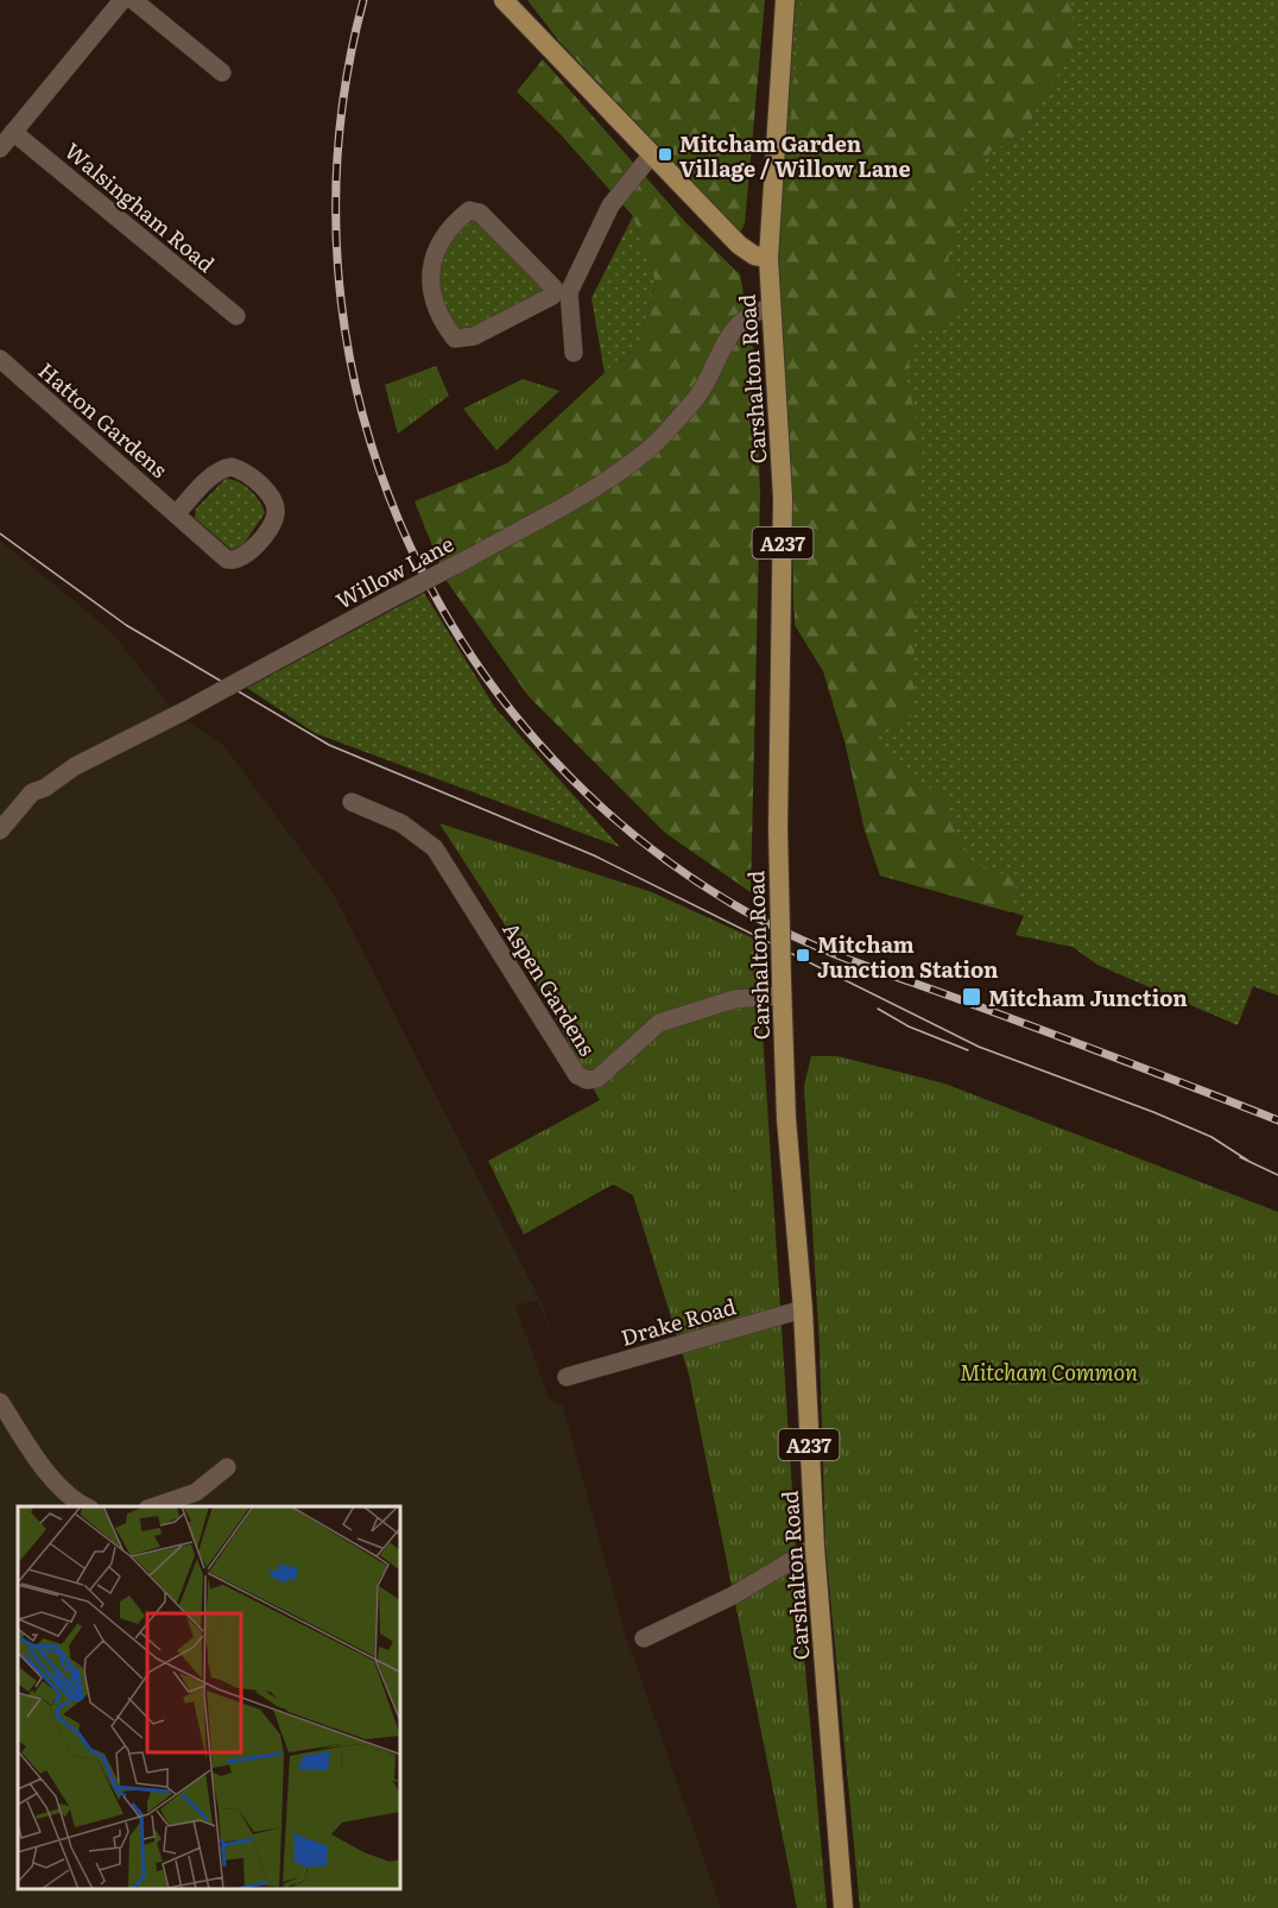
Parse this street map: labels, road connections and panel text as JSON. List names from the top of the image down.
{
  "streets": {
    "main road": ["Carshalton Road", "A237"],
    "street": [
      "Walsingham Road",
      "Hatton Gardens",
      "Willow Lane",
      "Aspen Gardens",
      "Drake Road"
    ]
  },
  "crossings": [
    ["Carshalton Road", "Willow Lane"],
    ["Carshalton Road", "Aspen Gardens"],
    ["Carshalton Road", "Drake Road"]
  ],
  "parks": ["Mitcham Common"],
  "places": {
    "transit": ["Mitcham Garden Village / Willow Lane", "Mitcham Junction Station", "Mitcham Junction"]
  }
}
